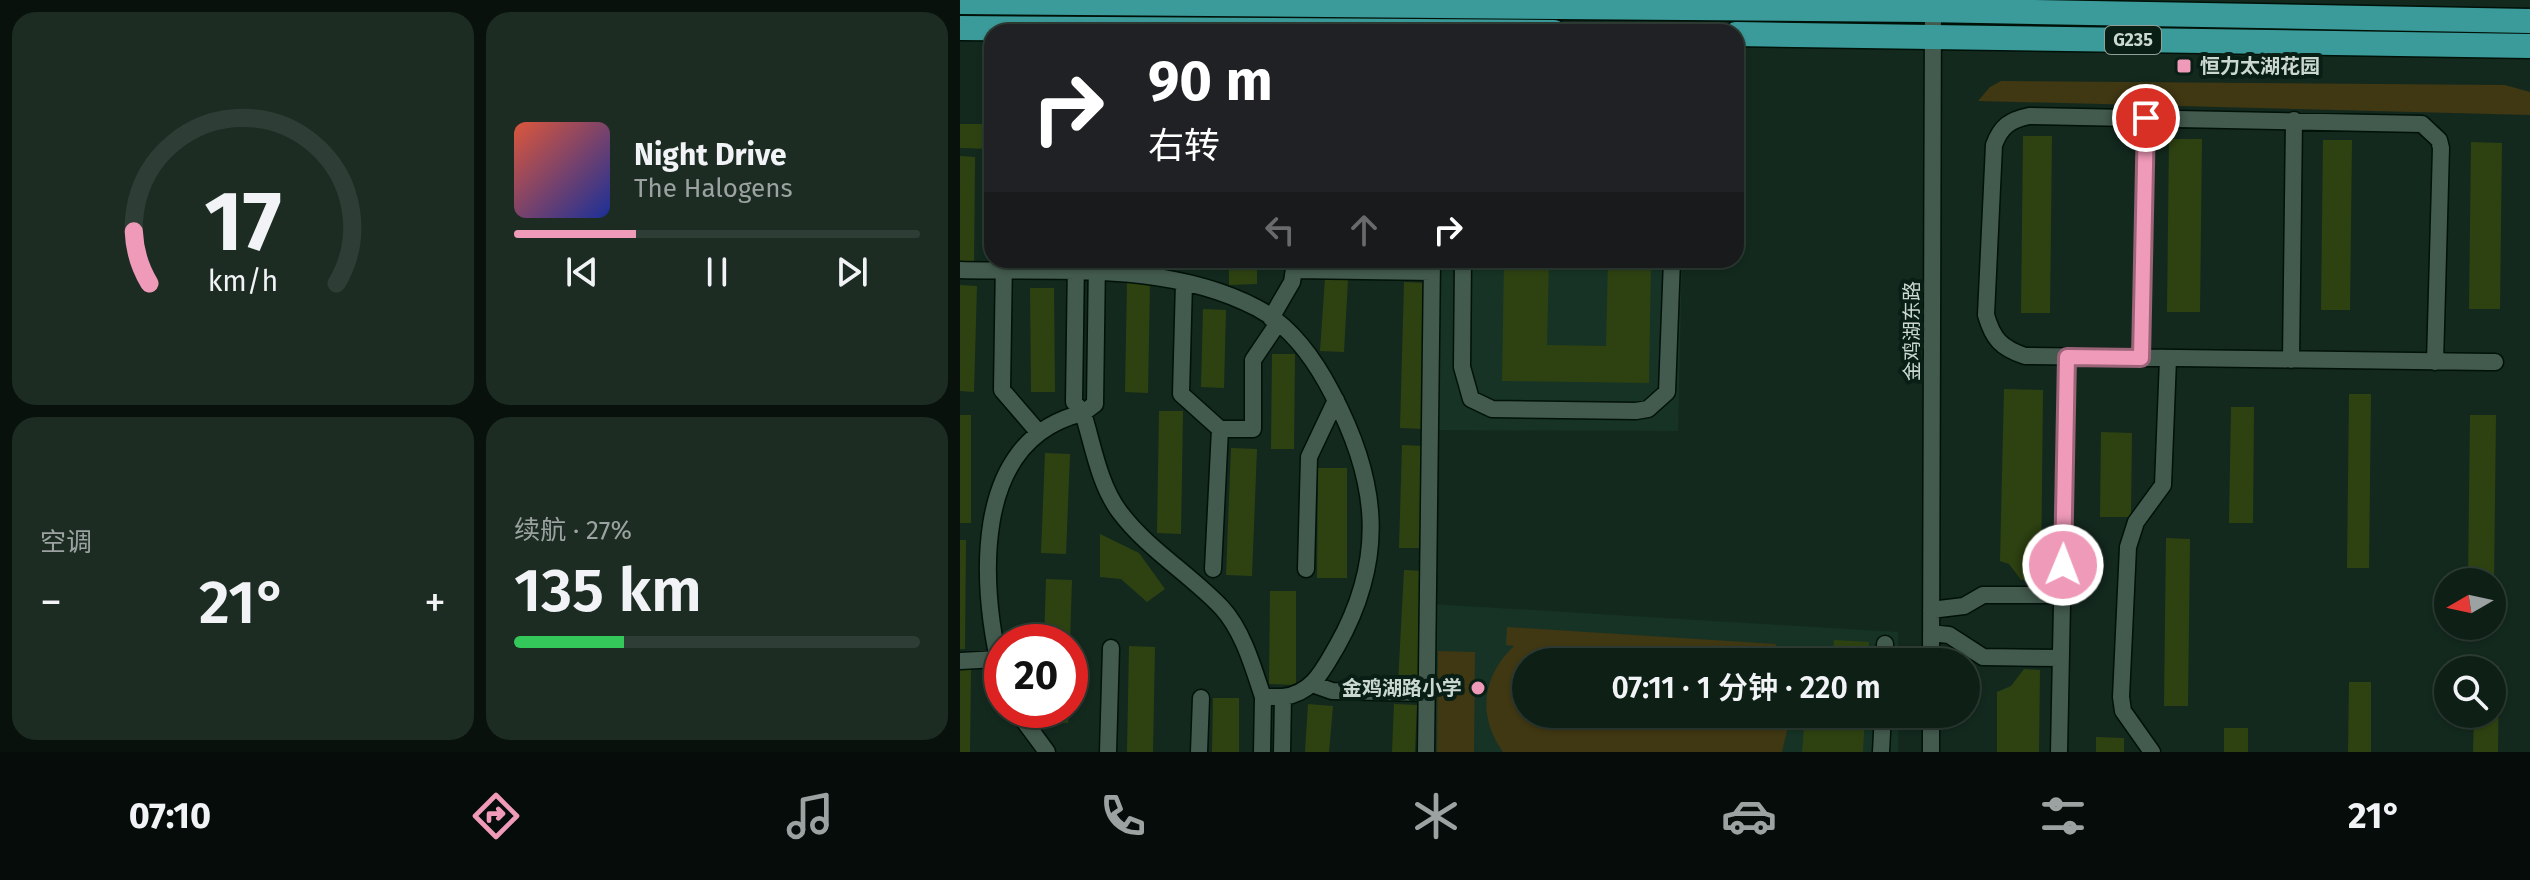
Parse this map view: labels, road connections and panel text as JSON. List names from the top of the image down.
{
  "streets": {
    "highway": ["G235"],
    "street": ["金鸡湖东路"]
  },
  "crossings": [
    ["G235", "金鸡湖东路"]
  ],
  "places": {
    "transit": ["恒力太湖花园"],
    "other": ["金鸡湖路小学"]
  },
  "north": "left",
  "page": {
    "turn": ["90 m", "右转"],
    "song": ["Night Drive", "The Halogens"],
    "tile": [
      "空调",
      ["续航 · 27%", "135 km"]
    ],
    "heat": ["−", "21°", "+"],
    "limit": "20",
    "trip": "07:11 · 1 分钟 · 220 m",
    "tabs": ["07:10", "21°"],
    "gauge": ["17", "km/h"]
  }
}
